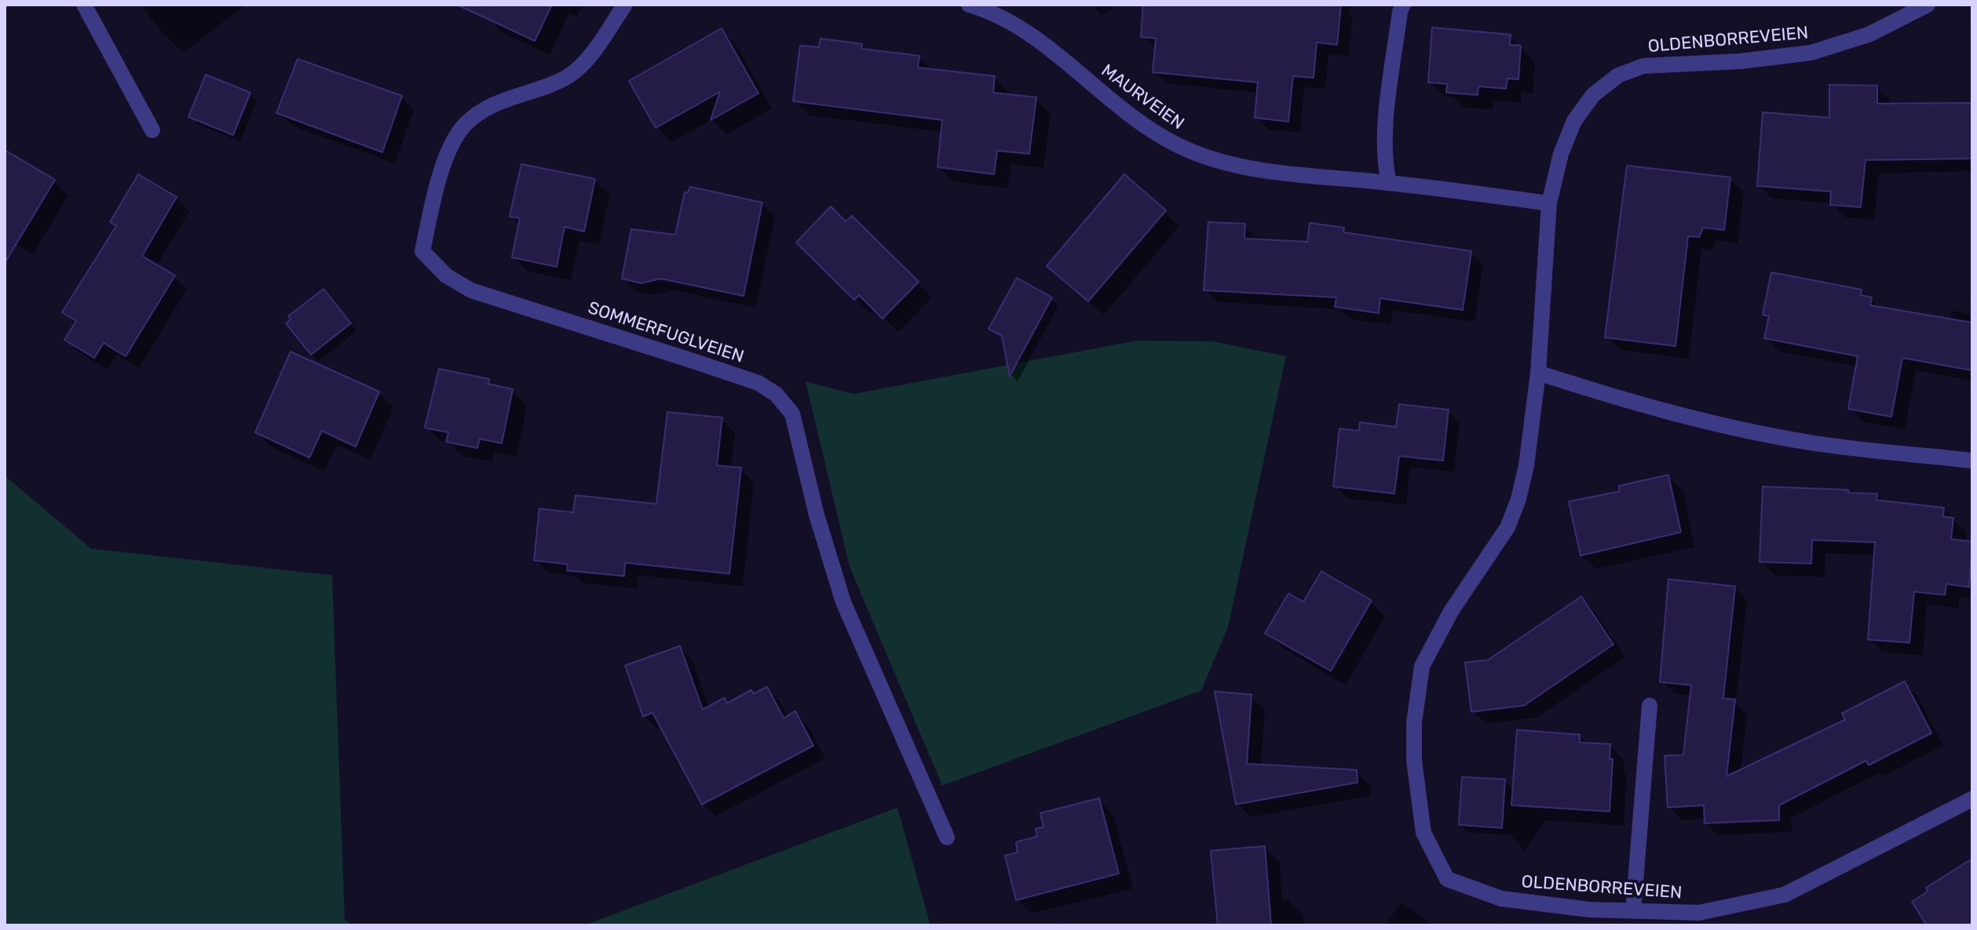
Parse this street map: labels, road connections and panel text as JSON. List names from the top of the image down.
{
  "streets": {
    "street": ["OLDENBORREVEIEN", "MAURVEIEN", "SOMMERFUGLVEIEN"]
  },
  "crossings": [
    ["OLDENBORREVEIEN", "MAURVEIEN"]
  ]
}
